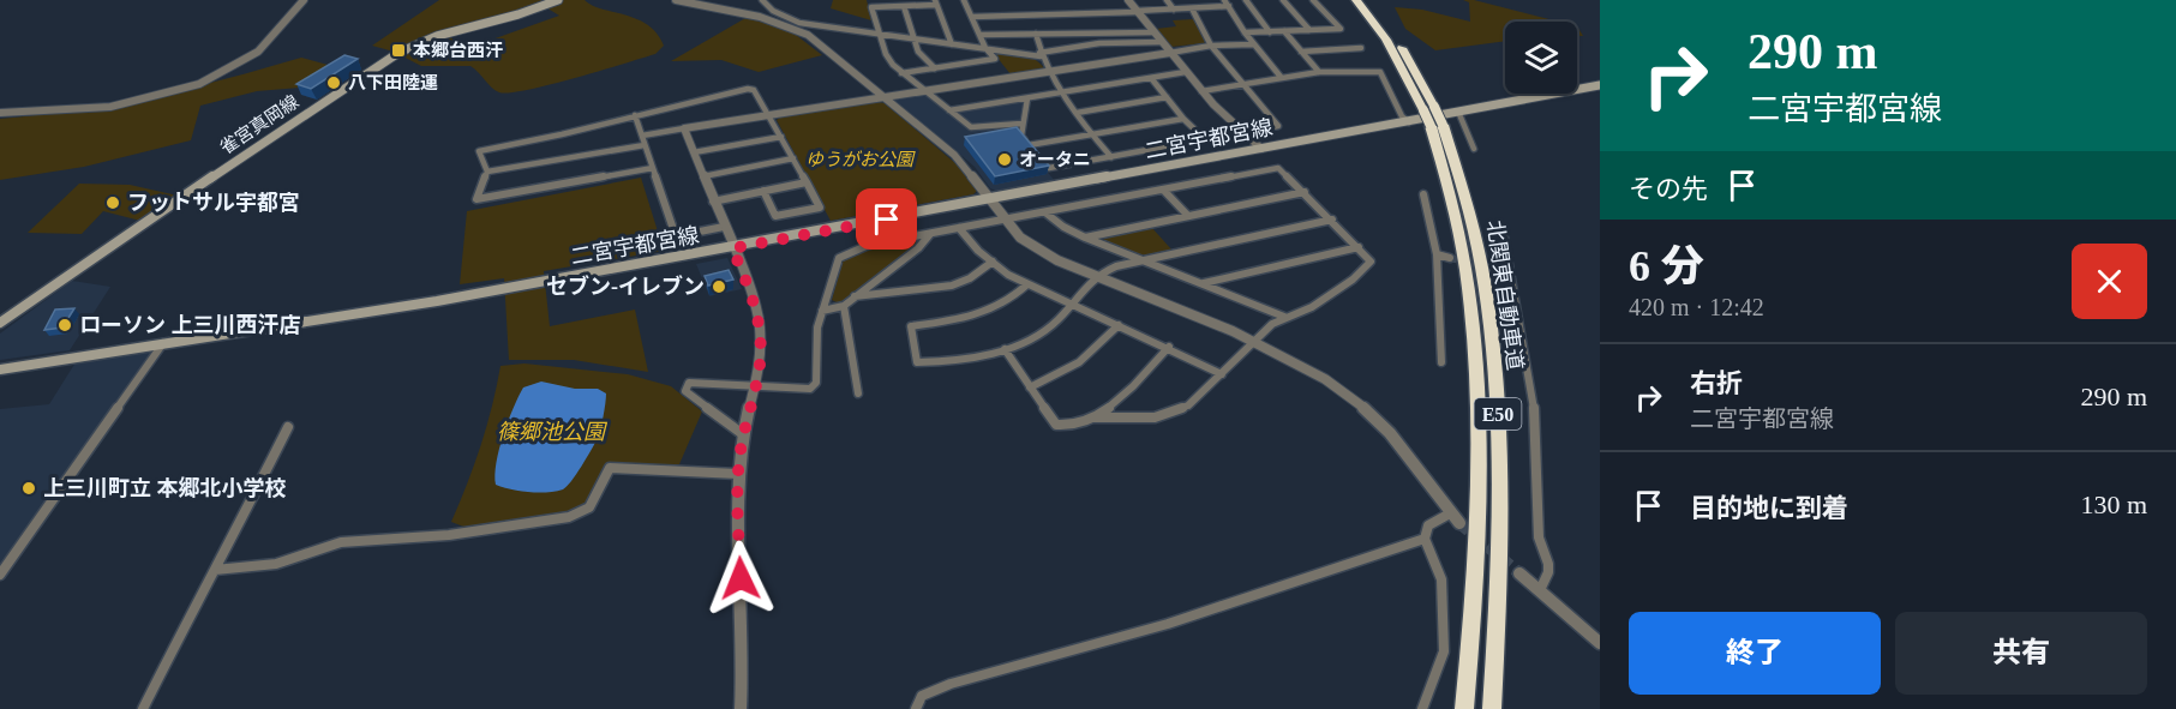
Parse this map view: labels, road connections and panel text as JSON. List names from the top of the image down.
{
  "streets": {
    "highway": ["北関東自動車道", "E50"],
    "main road": ["雀宮真岡線", "二宮宇都宮線"]
  },
  "parks": ["ゆうがお公園", "篠郷池公園"],
  "places": {
    "transit": ["本郷台西汗"],
    "other": [
      "八下田陸運",
      "オータニ",
      "フットサル宇都宮",
      "セブン-イレブン",
      "ローソン 上三川西汗店",
      "上三川町立 本郷北小学校"
    ]
  },
  "page": {
    "turn": ["290 m", "二宮宇都宮線"],
    "then": "その先",
    "heading": ["6 分", "420 m · 12:42"],
    "list": [
      {
        "name": "右折",
        "note": "二宮宇都宮線",
        "value": "290 m"
      },
      {
        "name": "目的地に到着",
        "value": "130 m"
      }
    ],
    "buttons": ["終了", "共有"]
  }
}
